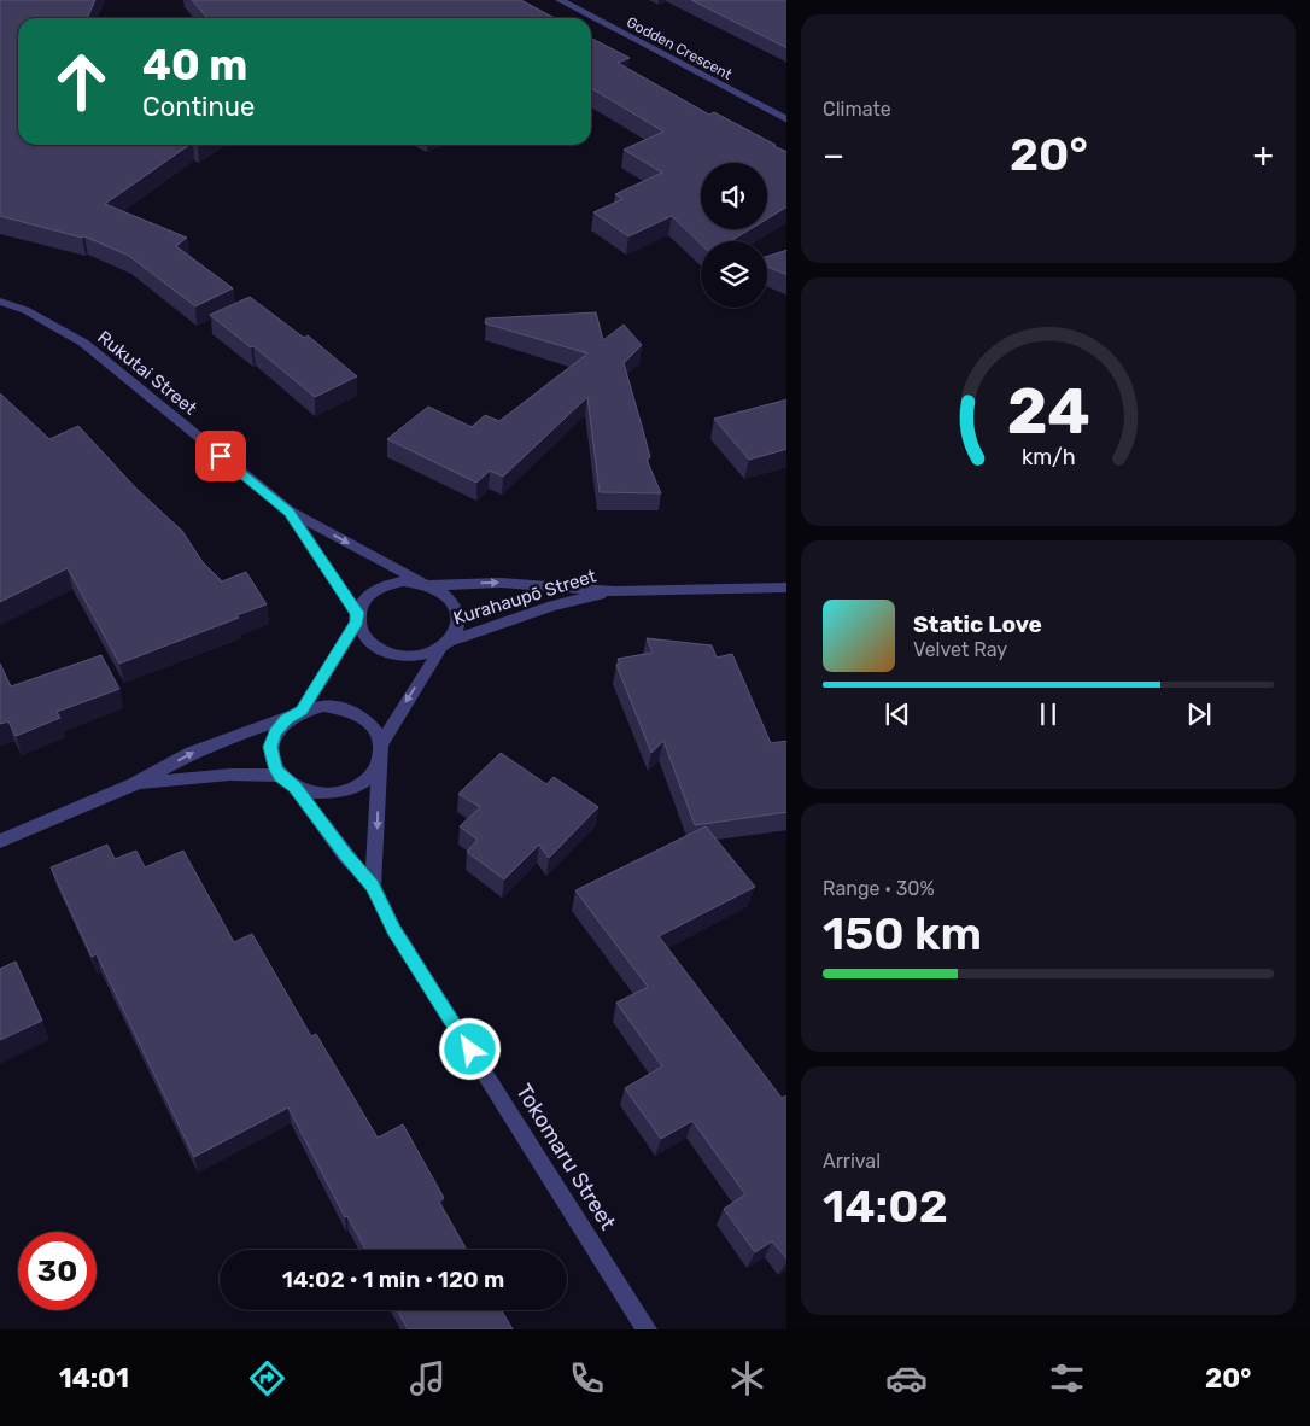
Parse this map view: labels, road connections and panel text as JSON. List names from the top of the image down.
{
  "streets": {
    "street": [
      "Godden Crescent",
      "Rukutai Street",
      "Kurahaupō Street",
      "Tokomaru Street"
    ]
  },
  "crossings": [
    ["Rukutai Street", "Kurahaupō Street"],
    ["Kurahaupō Street", "Tokomaru Street"]
  ],
  "page": {
    "tile": [
      "Climate",
      ["Range · 30%", "150 km"],
      ["Arrival", "14:02"]
    ],
    "turn": ["40 m", "Continue"],
    "heat": ["−", "20°", "+"],
    "song": ["Static Love", "Velvet Ray"],
    "limit": "30",
    "trip": "14:02 · 1 min · 120 m",
    "tabs": ["14:01", "20°"],
    "gauge": ["24", "km/h"]
  }
}
